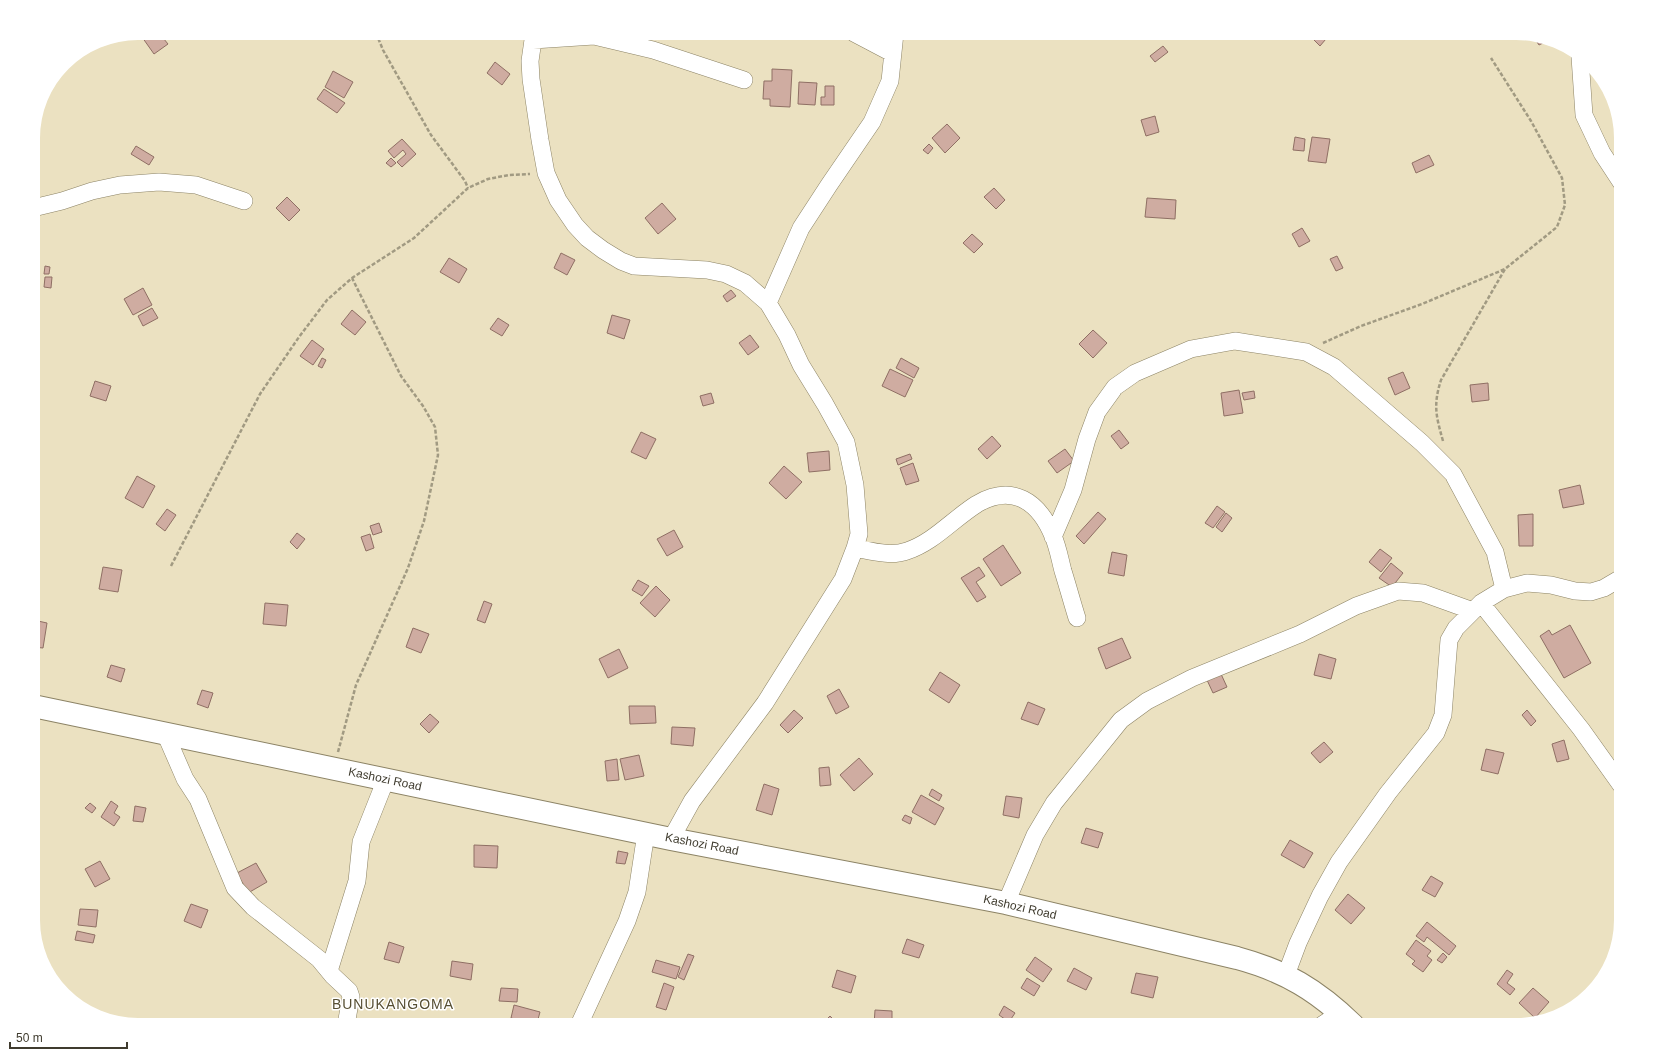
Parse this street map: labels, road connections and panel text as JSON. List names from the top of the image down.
{
  "streets": {
    "main road": ["Kashozi Road"]
  },
  "districts": ["BUNUKANGOMA"],
  "scale_bar": "50 m"
}
